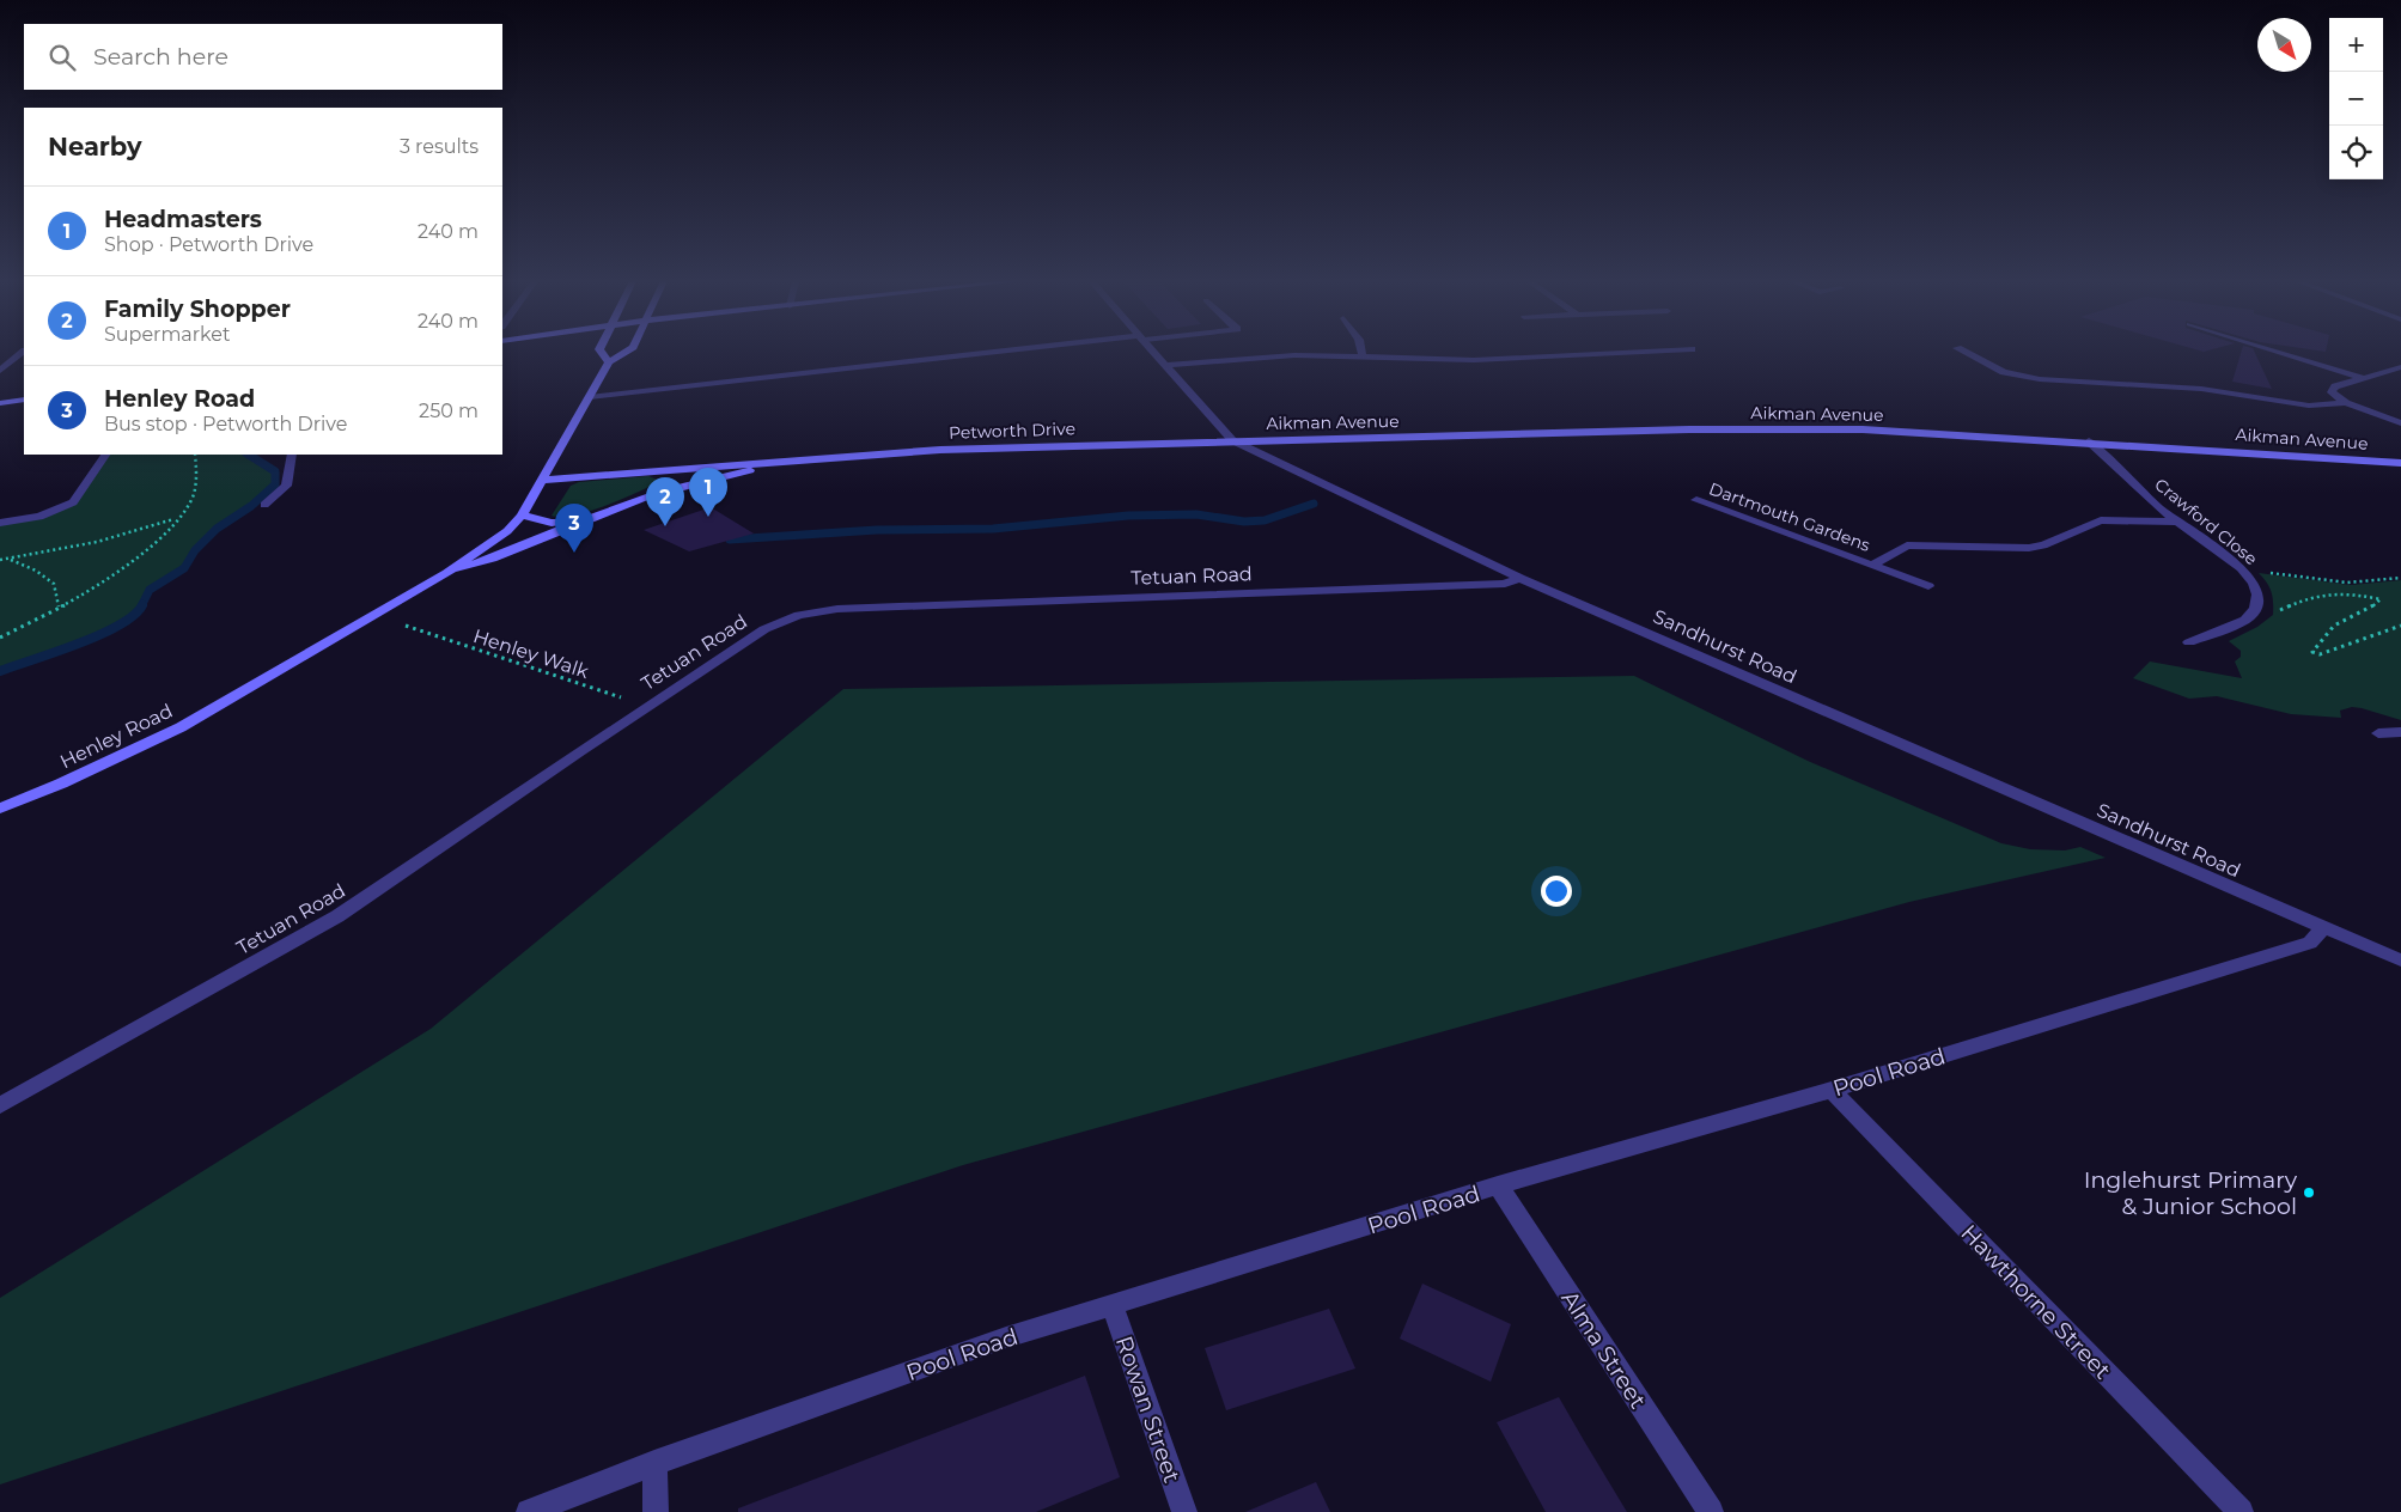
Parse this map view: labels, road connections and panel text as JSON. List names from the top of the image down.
{
  "streets": {
    "street": [
      "Aikman Avenue",
      "Petworth Drive",
      "Dartmouth Gardens",
      "Crawford Close",
      "Tetuan Road",
      "Sandhurst Road",
      "Henley Road",
      "Pool Road",
      "Hawthorne Street",
      "Alma Street",
      "Rowan Street"
    ],
    "path": ["Henley Walk"]
  },
  "crossings": [
    ["Aikman Avenue", "Petworth Drive"],
    ["Aikman Avenue", "Crawford Close"],
    ["Aikman Avenue", "Sandhurst Road"],
    ["Petworth Drive", "Sandhurst Road"],
    ["Petworth Drive", "Henley Road"],
    ["Dartmouth Gardens", "Crawford Close"],
    ["Tetuan Road", "Sandhurst Road"],
    ["Tetuan Road", "Henley Walk"],
    ["Sandhurst Road", "Pool Road"],
    ["Pool Road", "Hawthorne Street"],
    ["Pool Road", "Alma Street"],
    ["Pool Road", "Rowan Street"]
  ],
  "places": ["Inglehurst Primary & Junior School"],
  "north": "bottom right",
  "page": {
    "map_buttons": ["+", "−"],
    "search": "Search here",
    "heading": ["Nearby", "3 results"],
    "list": [
      {
        "mark": "1",
        "name": "Headmasters",
        "note": "Shop · Petworth Drive",
        "value": "240 m"
      },
      {
        "mark": "2",
        "name": "Family Shopper",
        "note": "Supermarket",
        "value": "240 m"
      },
      {
        "mark": "3",
        "name": "Henley Road",
        "note": "Bus stop · Petworth Drive",
        "value": "250 m"
      }
    ],
    "pins": ["1", "2", "3"]
  }
}
